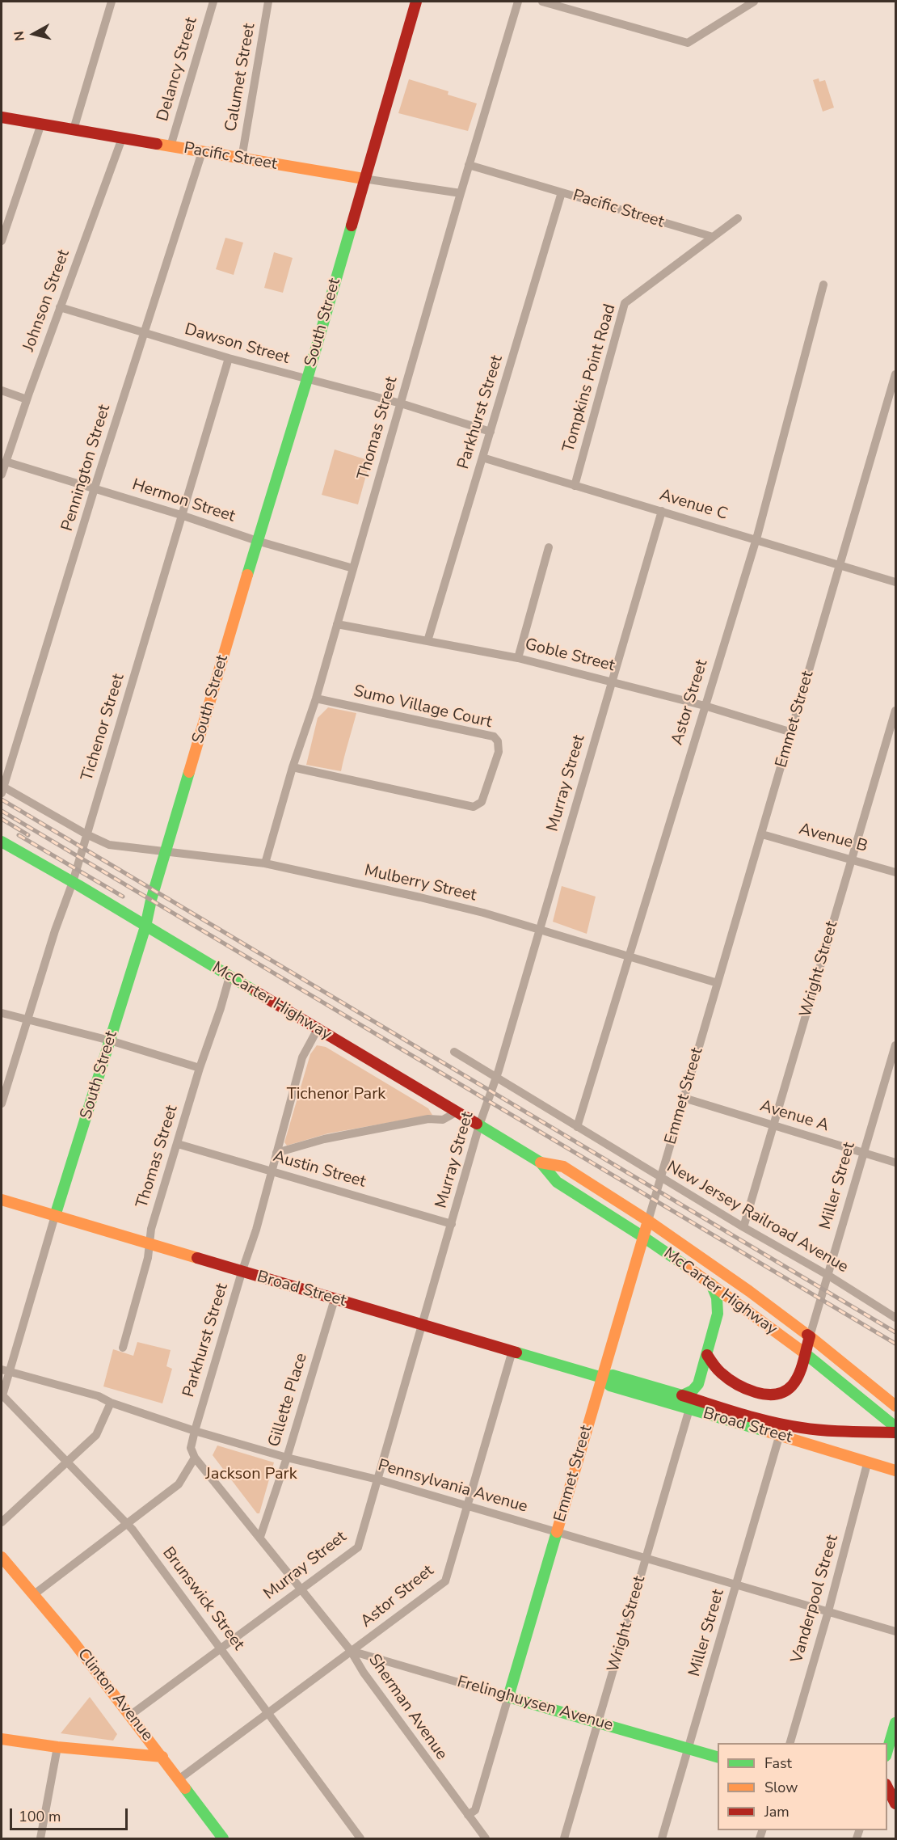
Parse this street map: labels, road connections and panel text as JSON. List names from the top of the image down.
{
  "streets": {
    "main road": [
      "Pacific Street",
      "South Street",
      "Emmet Street",
      "McCarter Highway",
      "Broad Street",
      "Clinton Avenue",
      "Frelinghuysen Avenue"
    ],
    "street": [
      "Delancy Street",
      "Calumet Street",
      "Johnson Street",
      "Dawson Street",
      "Tompkins Point Road",
      "Parkhurst Street",
      "Thomas Street",
      "Pennington Street",
      "Hermon Street",
      "Avenue C",
      "Goble Street",
      "Astor Street",
      "Sumo Village Court",
      "Tichenor Street",
      "Murray Street",
      "Avenue B",
      "Mulberry Street",
      "Wright Street",
      "Avenue A",
      "Austin Street",
      "Miller Street",
      "New Jersey Railroad Avenue",
      "Gillette Place",
      "Pennsylvania Avenue",
      "Brunswick Street",
      "Vanderpool Street",
      "Sherman Avenue"
    ]
  },
  "crossings": [
    ["Delancy Street", "Pacific Street"],
    ["Calumet Street", "Pacific Street"],
    ["Pacific Street", "Johnson Street"],
    ["Pacific Street", "South Street"],
    ["Pacific Street", "Tompkins Point Road"],
    ["Pacific Street", "Parkhurst Street"],
    ["Pacific Street", "Thomas Street"],
    ["Pacific Street", "Pennington Street"],
    ["Johnson Street", "Dawson Street"],
    ["Johnson Street", "Hermon Street"],
    ["South Street", "Dawson Street"],
    ["South Street", "Hermon Street"],
    ["South Street", "Mulberry Street"],
    ["South Street", "McCarter Highway"],
    ["South Street", "Broad Street"],
    ["South Street", "Pennsylvania Avenue"],
    ["South Street", "Brunswick Street"],
    ["Dawson Street", "Parkhurst Street"],
    ["Dawson Street", "Thomas Street"],
    ["Dawson Street", "Pennington Street"],
    ["Dawson Street", "Tichenor Street"],
    ["Tompkins Point Road", "Avenue C"],
    ["Parkhurst Street", "Avenue C"],
    ["Parkhurst Street", "Goble Street"],
    ["Parkhurst Street", "McCarter Highway"],
    ["Parkhurst Street", "Austin Street"],
    ["Parkhurst Street", "Broad Street"],
    ["Parkhurst Street", "Pennsylvania Avenue"],
    ["Parkhurst Street", "Sherman Avenue"],
    ["Thomas Street", "Hermon Street"],
    ["Thomas Street", "Goble Street"],
    ["Thomas Street", "Sumo Village Court"],
    ["Thomas Street", "Mulberry Street"],
    ["Thomas Street", "McCarter Highway"],
    ["Thomas Street", "Austin Street"],
    ["Thomas Street", "Broad Street"],
    ["Pennington Street", "Hermon Street"],
    ["Hermon Street", "Tichenor Street"],
    ["Avenue C", "Astor Street"],
    ["Avenue C", "Emmet Street"],
    ["Avenue C", "Murray Street"],
    ["Goble Street", "Astor Street"],
    ["Goble Street", "Emmet Street"],
    ["Goble Street", "Murray Street"],
    ["Astor Street", "Mulberry Street"],
    ["Astor Street", "New Jersey Railroad Avenue"],
    ["Astor Street", "Broad Street"],
    ["Astor Street", "Pennsylvania Avenue"],
    ["Astor Street", "Brunswick Street"],
    ["Astor Street", "Clinton Avenue"],
    ["Astor Street", "Frelinghuysen Avenue"],
    ["Astor Street", "Sherman Avenue"],
    ["Emmet Street", "Avenue B"],
    ["Emmet Street", "Mulberry Street"],
    ["Emmet Street", "McCarter Highway"],
    ["Emmet Street", "Avenue A"],
    ["Emmet Street", "New Jersey Railroad Avenue"],
    ["Emmet Street", "Broad Street"],
    ["Emmet Street", "Pennsylvania Avenue"],
    ["Emmet Street", "Frelinghuysen Avenue"],
    ["Emmet Street", "Sherman Avenue"],
    ["Tichenor Street", "Mulberry Street"],
    ["Tichenor Street", "McCarter Highway"],
    ["Murray Street", "Mulberry Street"],
    ["Murray Street", "McCarter Highway"],
    ["Murray Street", "Austin Street"],
    ["Murray Street", "New Jersey Railroad Avenue"],
    ["Murray Street", "Broad Street"],
    ["Murray Street", "Pennsylvania Avenue"],
    ["Murray Street", "Brunswick Street"],
    ["Murray Street", "Clinton Avenue"],
    ["Murray Street", "Sherman Avenue"],
    ["Avenue B", "Wright Street"],
    ["Wright Street", "Avenue A"],
    ["Wright Street", "New Jersey Railroad Avenue"],
    ["Wright Street", "Broad Street"],
    ["Wright Street", "Pennsylvania Avenue"],
    ["Wright Street", "Frelinghuysen Avenue"],
    ["McCarter Highway", "Miller Street"],
    ["Avenue A", "Miller Street"],
    ["Miller Street", "New Jersey Railroad Avenue"],
    ["Miller Street", "Broad Street"],
    ["Miller Street", "Pennsylvania Avenue"],
    ["Miller Street", "Frelinghuysen Avenue"],
    ["Broad Street", "Gillette Place"],
    ["Broad Street", "Vanderpool Street"],
    ["Gillette Place", "Pennsylvania Avenue"],
    ["Gillette Place", "Sherman Avenue"],
    ["Pennsylvania Avenue", "Vanderpool Street"],
    ["Frelinghuysen Avenue", "Sherman Avenue"]
  ],
  "parks": ["Tichenor Park", "Jackson Park"],
  "legend": ["Fast", "Slow", "Jam"],
  "scale_bar": "100 m",
  "north": "left"
}
